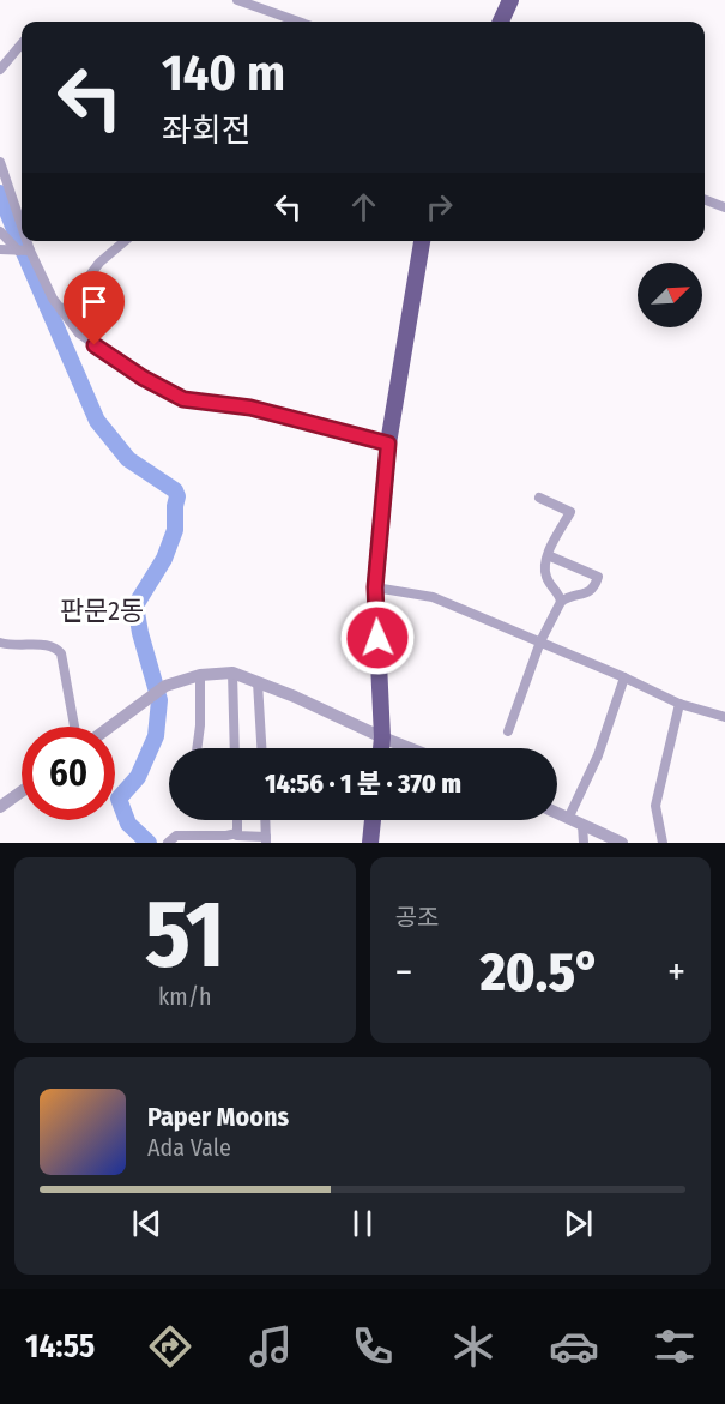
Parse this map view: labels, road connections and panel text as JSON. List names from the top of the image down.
{
  "districts": ["판문2동"],
  "north": "top right",
  "page": {
    "turn": ["140 m", "좌회전"],
    "limit": "60",
    "trip": "14:56 · 1 분 · 370 m",
    "tile": [
      ["51", "km/h"],
      "공조"
    ],
    "heat": ["−", "20.5°", "+"],
    "song": ["Paper Moons", "Ada Vale"],
    "tabs": "14:55"
  }
}
